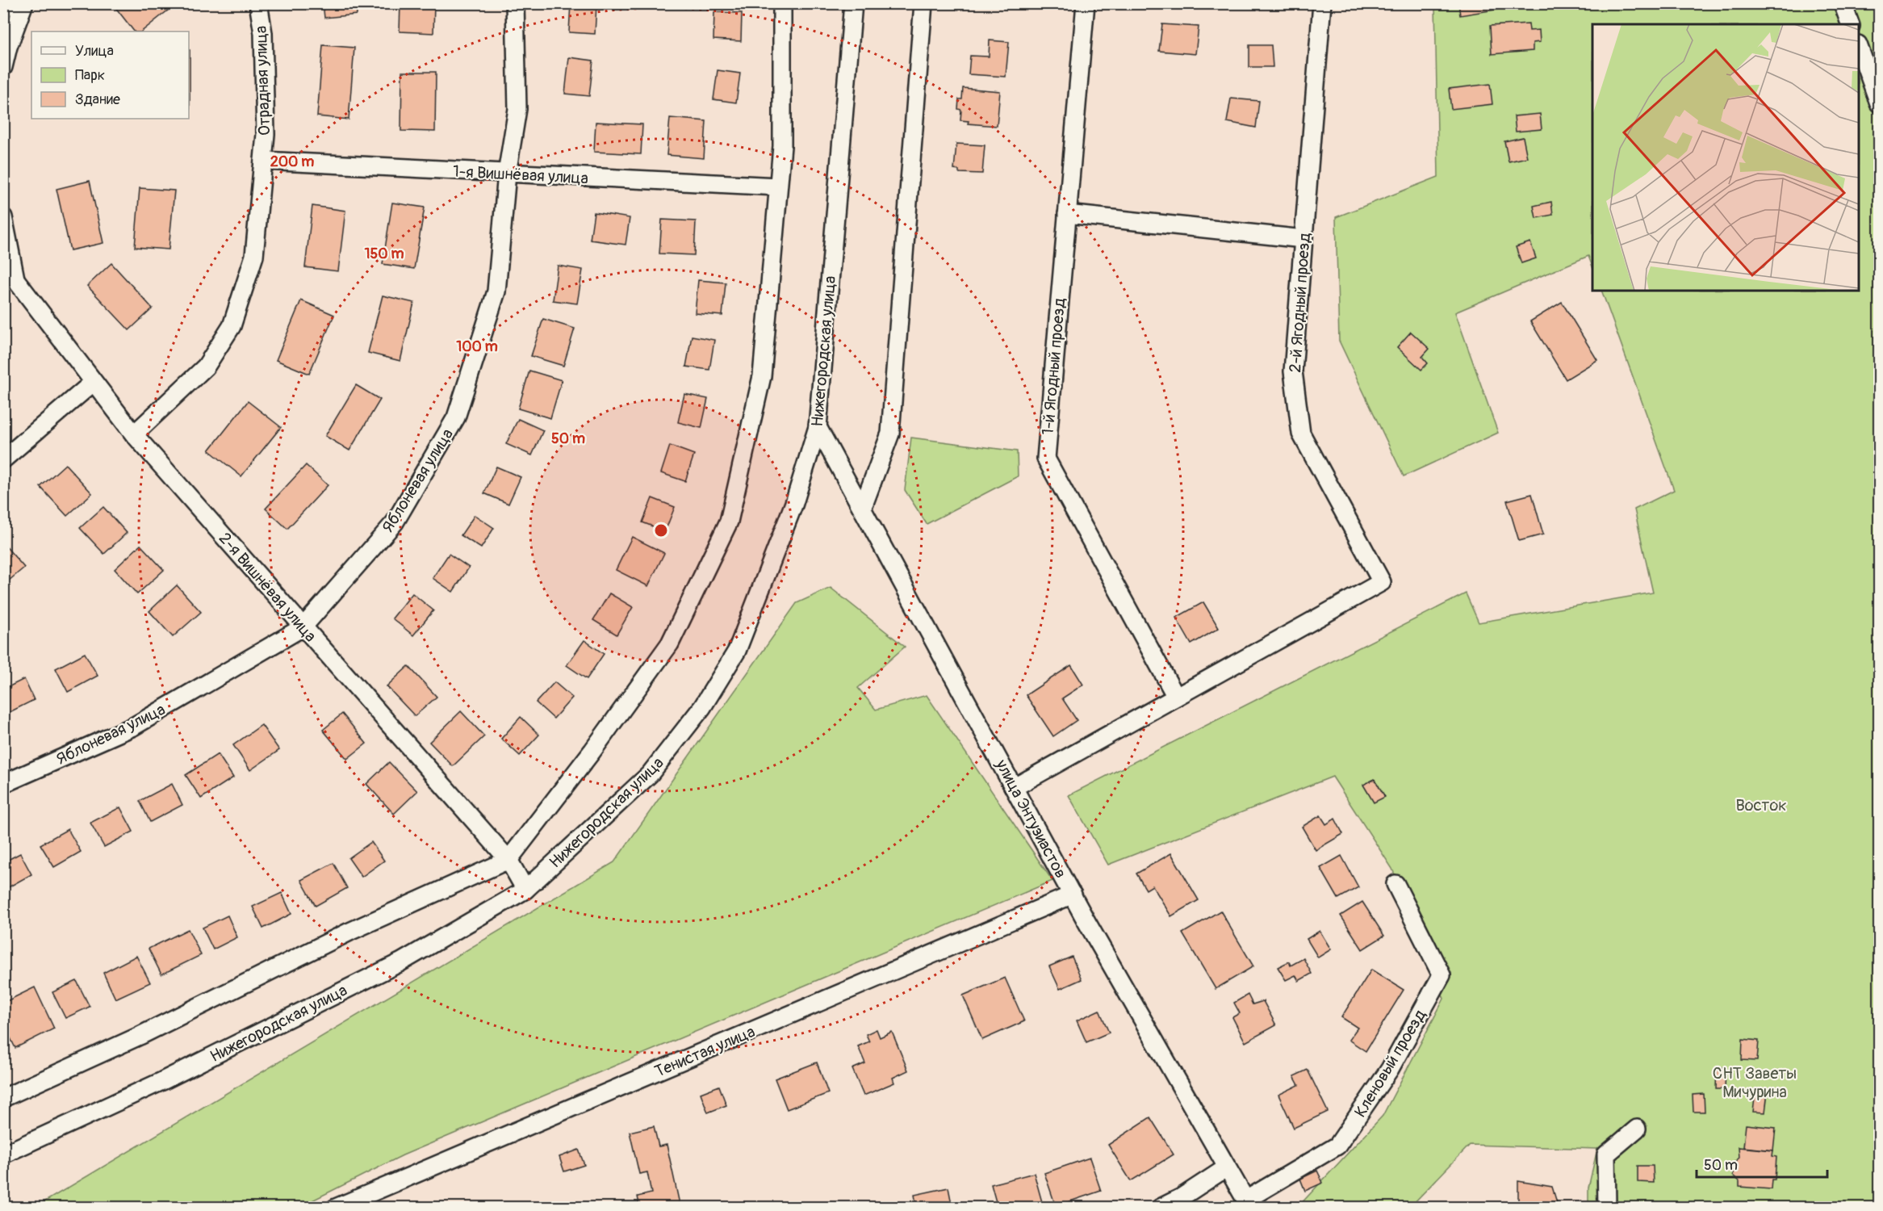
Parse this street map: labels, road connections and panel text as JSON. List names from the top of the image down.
{
  "streets": {
    "street": [
      "Отрадная улица",
      "1-я Вишнёвая улица",
      "2-й Ягодный проезд",
      "Нижегородская улица",
      "1-й Ягодный проезд",
      "Яблоневая улица",
      "2-я Вишнёвая улица",
      "улица Энтузиастов",
      "Тенистая улица",
      "Кленовый проезд"
    ]
  },
  "crossings": [
    ["Отрадная улица", "1-я Вишнёвая улица"],
    ["Отрадная улица", "2-я Вишнёвая улица"],
    ["1-я Вишнёвая улица", "Яблоневая улица"],
    ["2-й Ягодный проезд", "1-й Ягодный проезд"],
    ["Нижегородская улица", "2-я Вишнёвая улица"],
    ["Нижегородская улица", "улица Энтузиастов"],
    ["Яблоневая улица", "2-я Вишнёвая улица"],
    ["улица Энтузиастов", "Тенистая улица"],
    ["улица Энтузиастов", "Кленовый проезд"]
  ],
  "parks": ["Восток", "СНТ Заветы Мичурина"],
  "legend": ["Улица", "Парк", "Здание"],
  "scale_bar": "50 m",
  "rings": [
    "200 m",
    "150 m",
    "100 m",
    "50 m"
  ]
}
